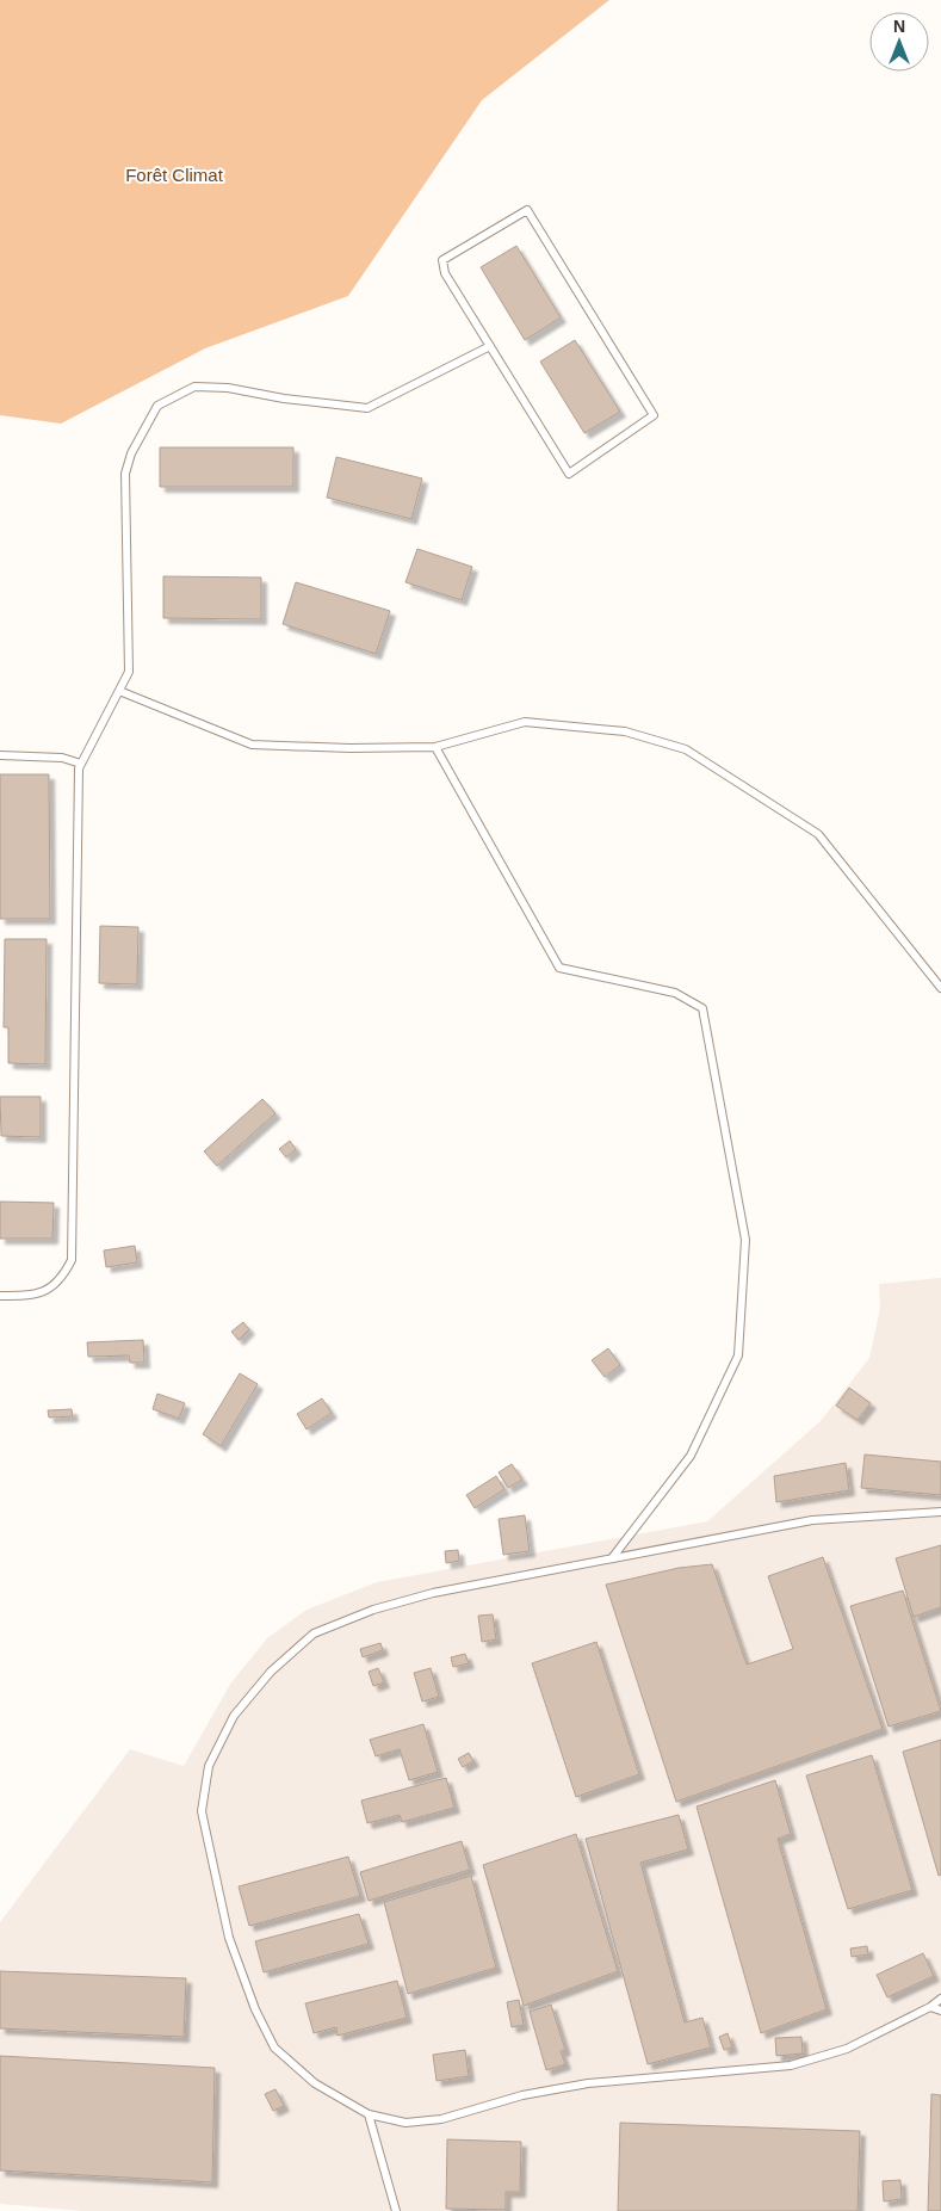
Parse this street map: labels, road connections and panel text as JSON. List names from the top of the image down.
{
  "parks": ["Forêt Climat"],
  "north": "top"
}
